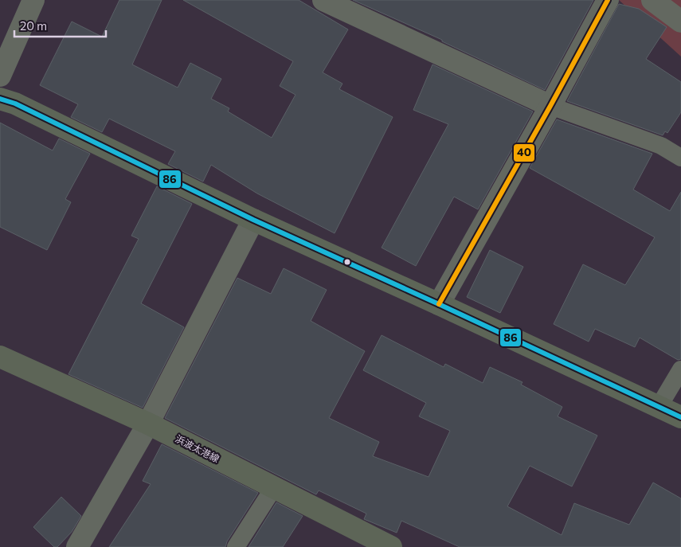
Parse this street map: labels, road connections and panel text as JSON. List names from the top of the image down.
{
  "streets": {
    "main road": ["浜波太港線"]
  },
  "lines": ["transit line 40", "transit line 86"],
  "scale_bar": "20 m"
}
